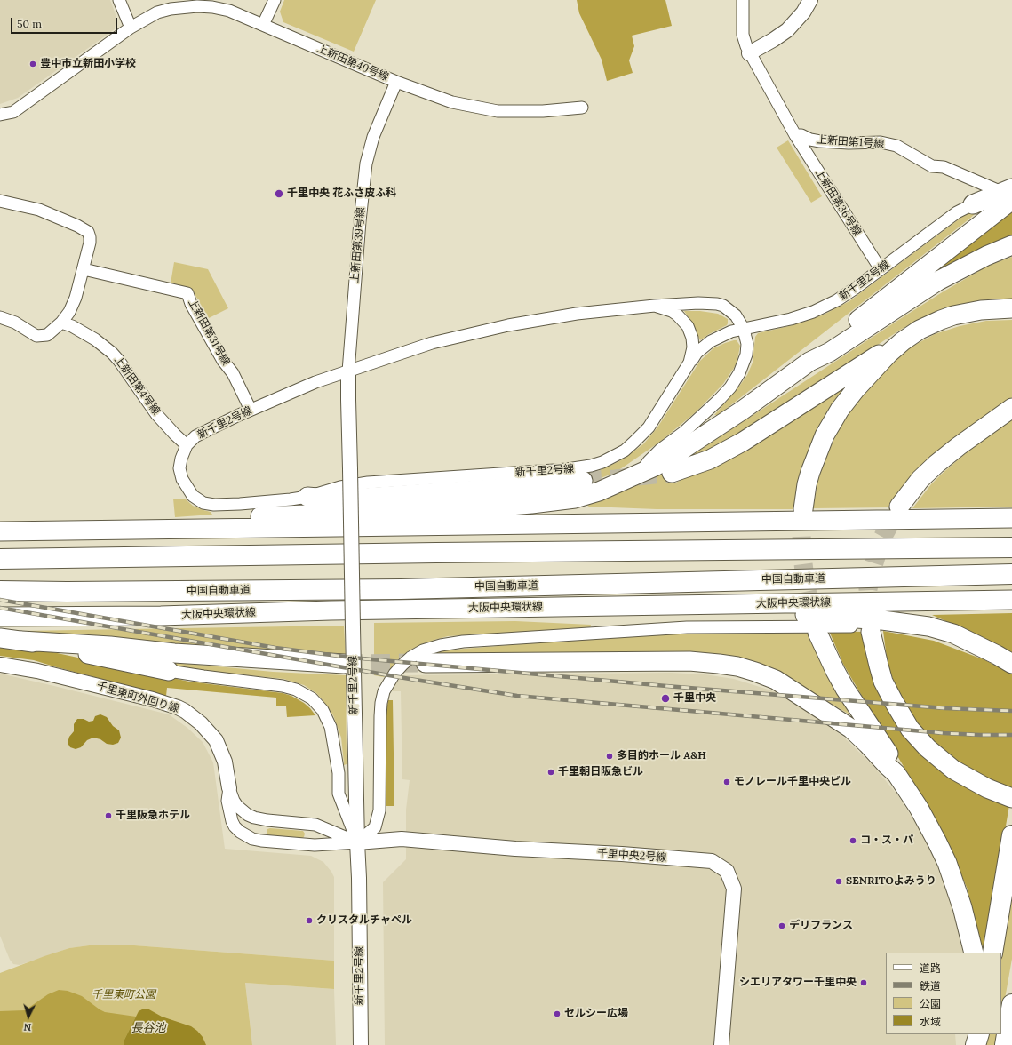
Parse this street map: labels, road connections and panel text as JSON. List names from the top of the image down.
{
  "streets": {
    "highway": ["中国自動車道"],
    "main road": ["大阪中央環状線"],
    "street": [
      "上新田第40号線",
      "上新田第1号線",
      "上新田第36号線",
      "上新田第39号線",
      "新千里2号線",
      "上新田第31号線",
      "上新田第4号線",
      "千里東町外回り線",
      "千里中央2号線"
    ]
  },
  "crossings": [
    ["上新田第40号線", "上新田第39号線"],
    ["上新田第1号線", "上新田第36号線"],
    ["上新田第36号線", "新千里2号線"],
    ["上新田第39号線", "新千里2号線"],
    ["新千里2号線", "上新田第31号線"],
    ["新千里2号線", "上新田第4号線"],
    ["新千里2号線", "千里東町外回り線"],
    ["新千里2号線", "千里中央2号線"],
    ["千里東町外回り線", "千里中央2号線"]
  ],
  "water": ["長谷池"],
  "parks": ["千里東町公園"],
  "places": [
    "豊中市立新田小学校",
    "千里中央 花ふさ皮ふ科",
    "千里中央",
    "多目的ホール A&H",
    "千里朝日阪急ビル",
    "モノレール千里中央ビル",
    "千里阪急ホテル",
    "コ・ス・パ",
    "SENRITOよみうり",
    "クリスタルチャペル",
    "デリフランス",
    "シエリアタワー千里中央",
    "セルシー広場"
  ],
  "legend": [
    "道路",
    "鉄道",
    "公園",
    "水域"
  ],
  "scale_bar": "50 m",
  "north": "bottom"
}
